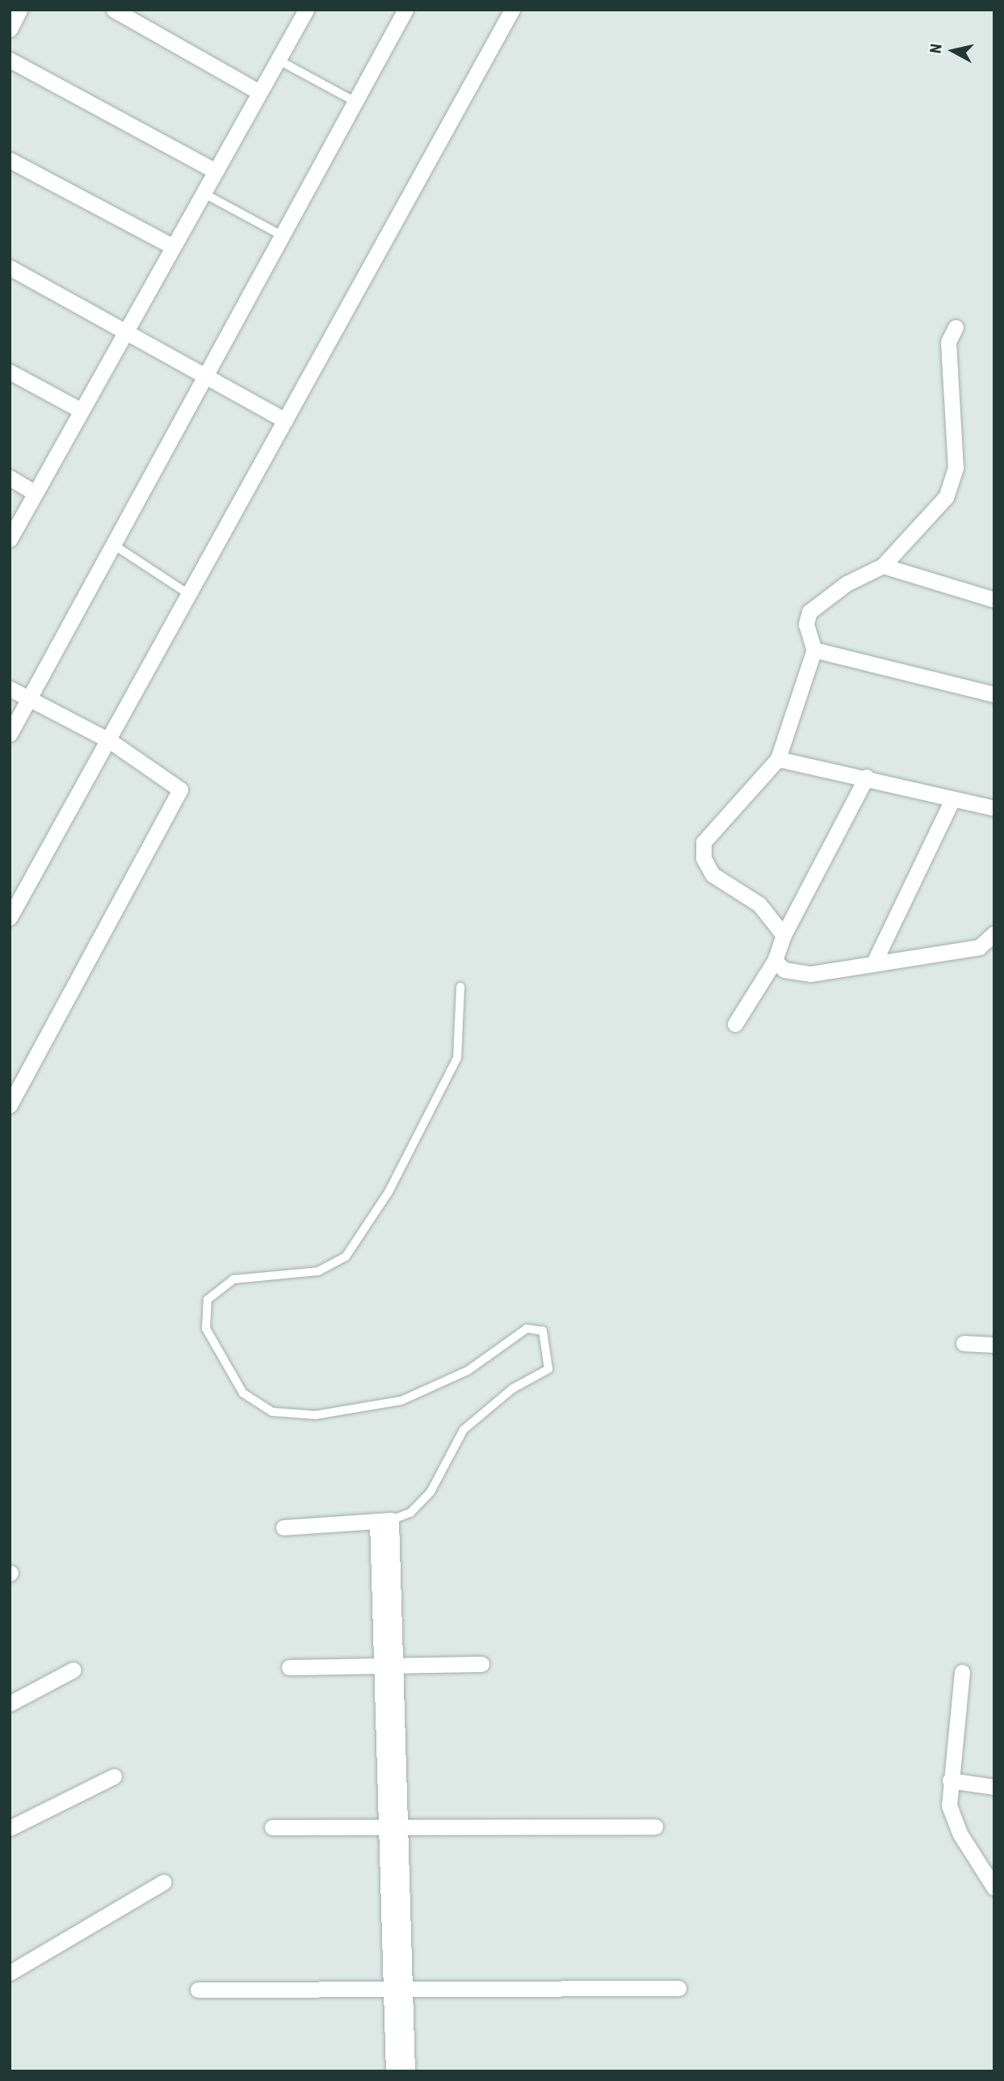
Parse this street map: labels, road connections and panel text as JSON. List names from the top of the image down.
{
  "north": "left"
}
